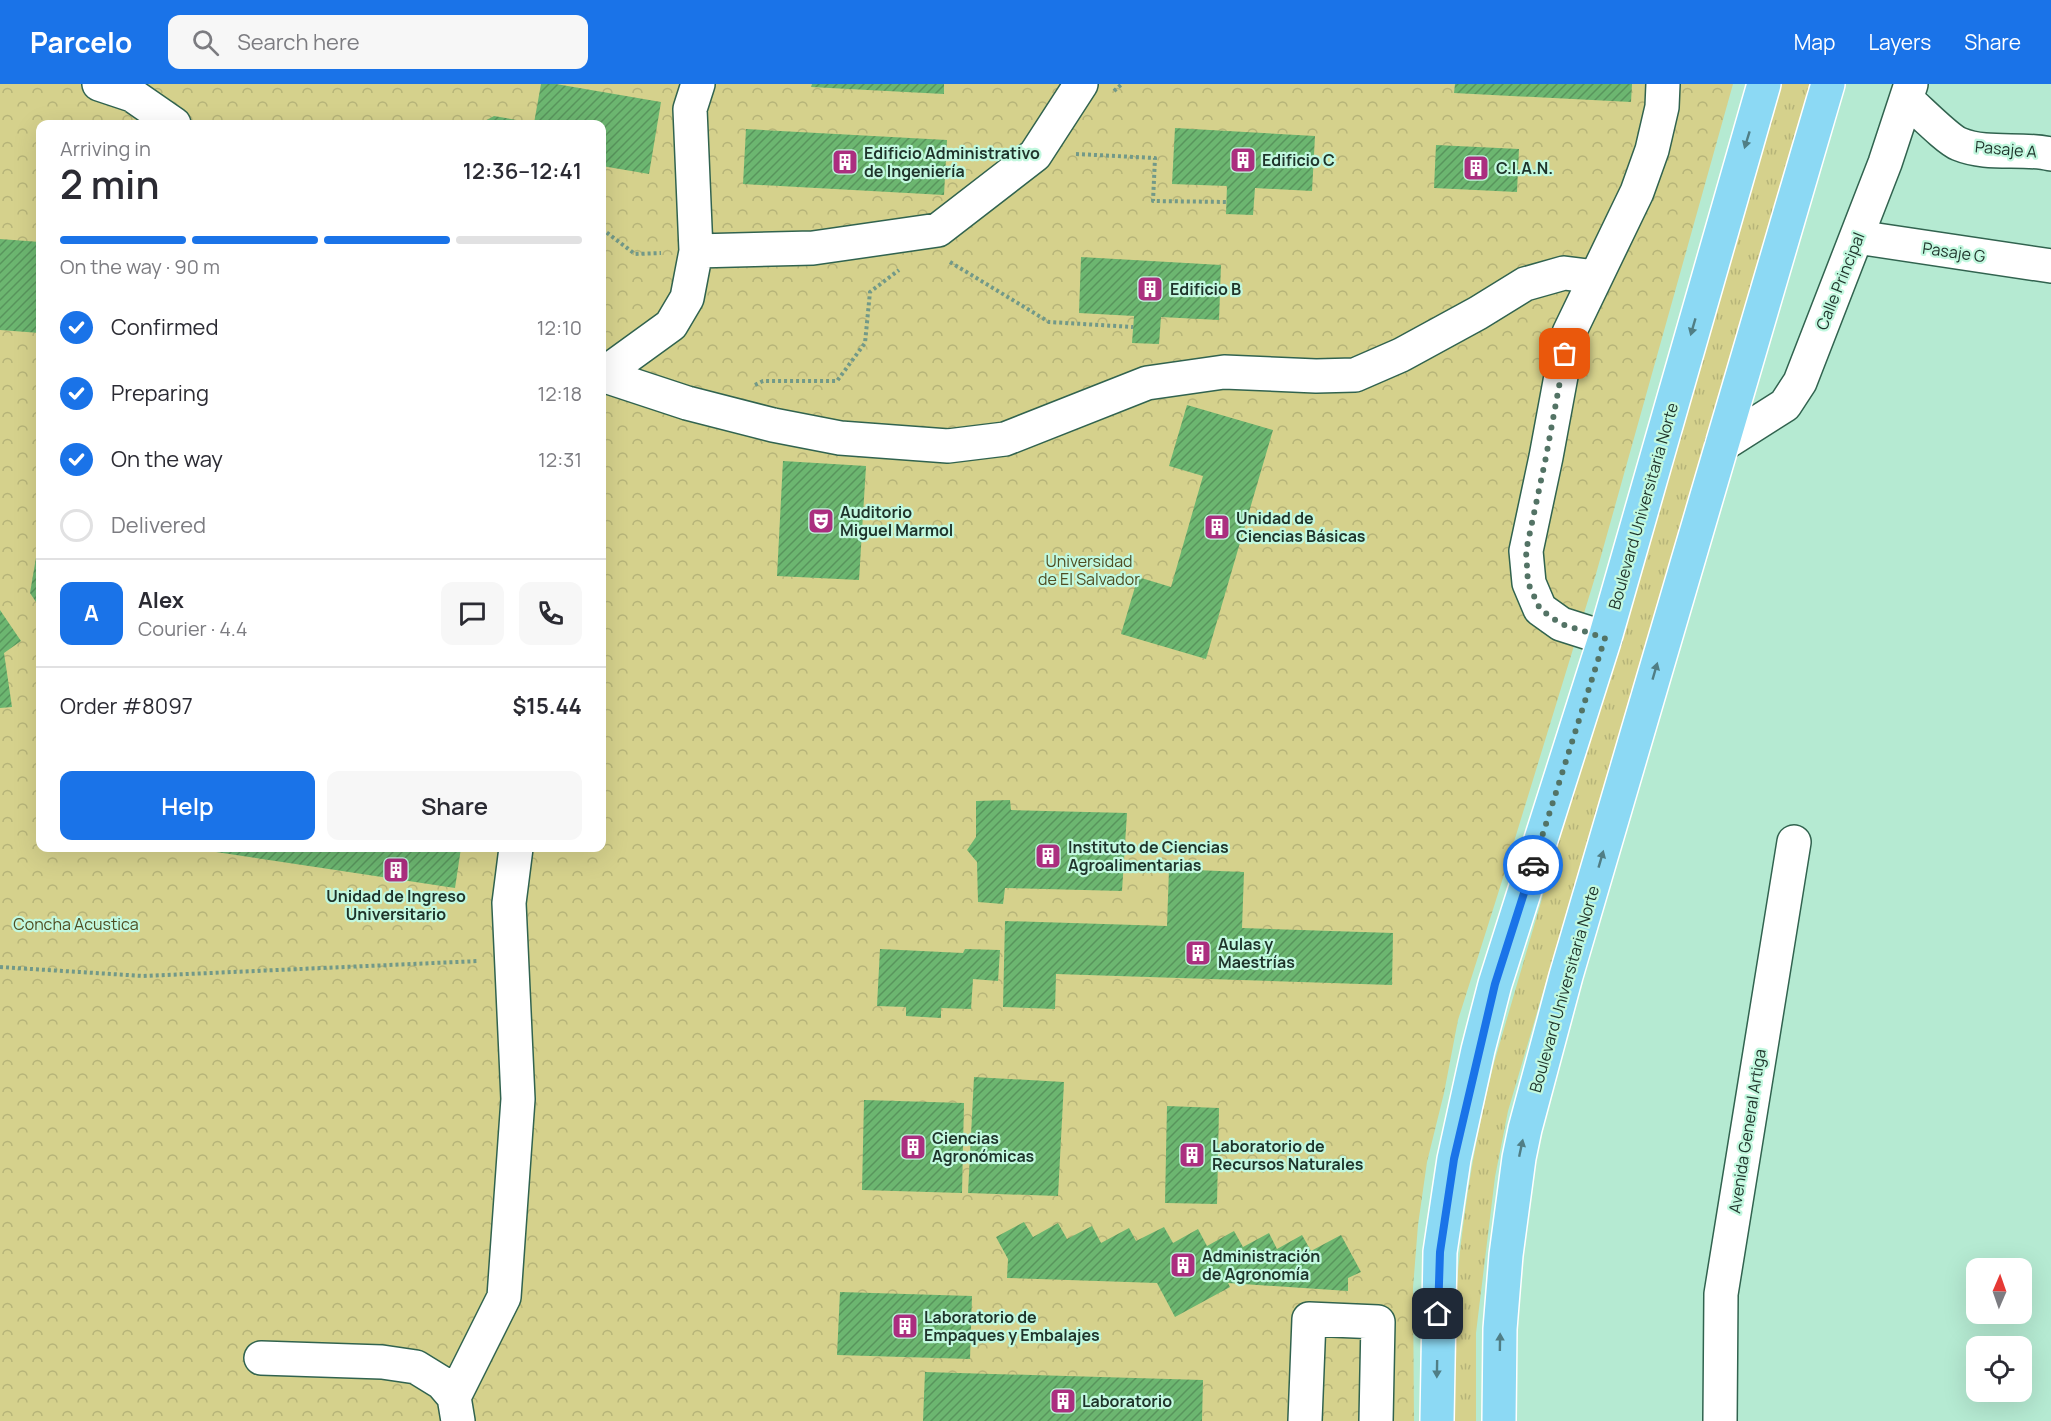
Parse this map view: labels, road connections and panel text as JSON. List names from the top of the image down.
{
  "streets": {
    "main road": ["Boulevard Universitaria Norte"],
    "street": [
      "Pasaje A",
      "Pasaje G",
      "Calle Principal",
      "Avenida General Artiga"
    ]
  },
  "crossings": [
    ["Pasaje A", "Calle Principal"],
    ["Pasaje G", "Calle Principal"],
    ["Calle Principal", "Boulevard Universitaria Norte"]
  ],
  "parks": ["Universidad de El Salvador", "Concha Acustica"],
  "places": {
    "building": [
      "Edificio C",
      "Edificio Administrativo de Ingeniería",
      "C.I.A.N.",
      "Edificio B",
      "Unidad de Ciencias Básicas",
      "Instituto de Ciencias Agroalimentarias",
      "Unidad de Ingreso Universitario",
      "Aulas y Maestrías",
      "Ciencias Agronómicas",
      "Laboratorio de Recursos Naturales",
      "Administración de Agronomía",
      "Laboratorio de Empaques y Embalajes",
      "Laboratorio"
    ],
    "theatre": ["Auditorio Miguel Marmol"]
  },
  "north": "top",
  "page": {
    "header": "Parcelo",
    "search": "Search here",
    "nav": ["Map", "Layers", "Share"],
    "heading": ["2 min", "Arriving in", "12:36–12:41"],
    "panel": [
      "Alex",
      "Courier · 4.4",
      "Order #8097",
      "$15.44"
    ],
    "bar": "On the way · 90 m",
    "list": [
      ["Confirmed", "12:10"],
      ["Preparing", "12:18"],
      ["On the way", "12:31"],
      "Delivered"
    ],
    "round": "A",
    "buttons": ["Help", "Share"]
  }
}
